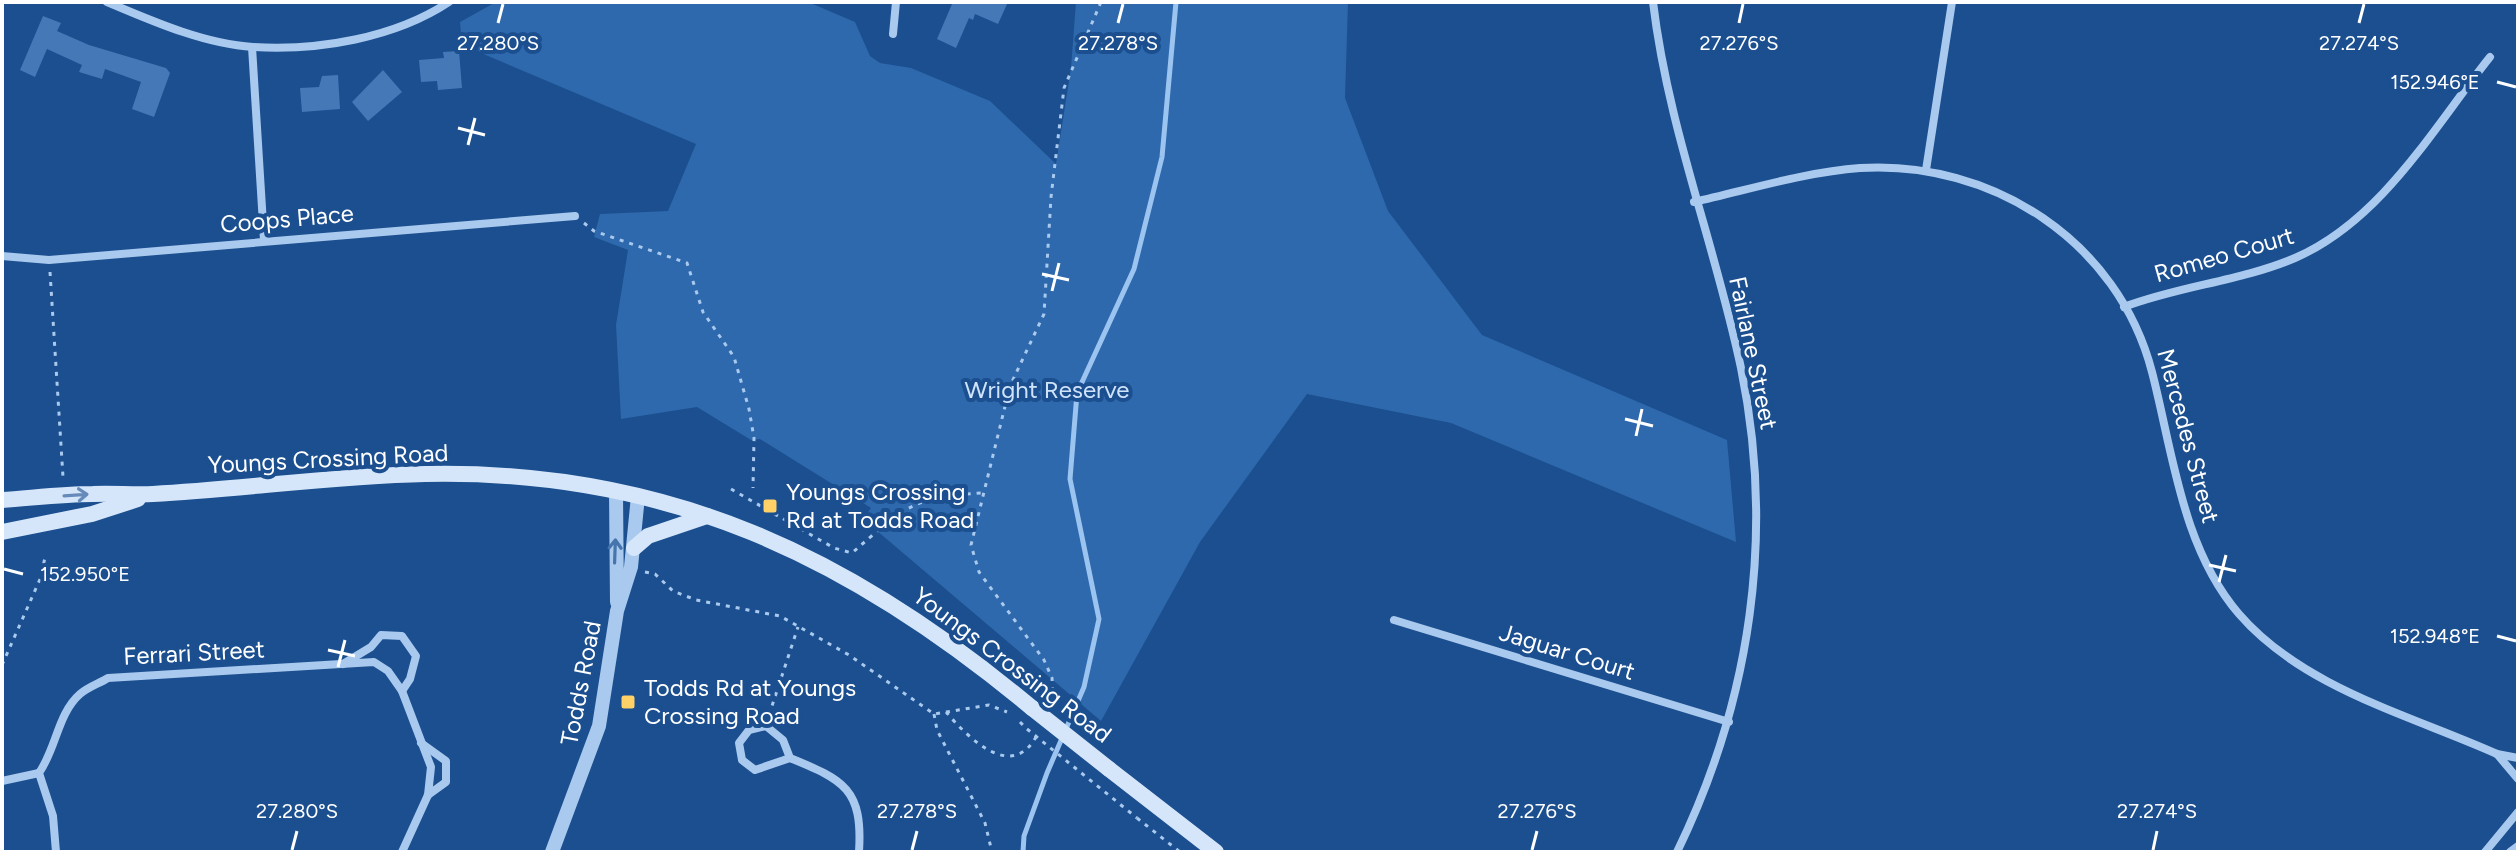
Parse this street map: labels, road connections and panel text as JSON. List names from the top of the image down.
{
  "streets": {
    "main road": ["Youngs Crossing Road"],
    "street": [
      "Coops Place",
      "Romeo Court",
      "Fairlane Street",
      "Mercedes Street",
      "Jaguar Court",
      "Ferrari Street",
      "Todds Road"
    ]
  },
  "crossings": [
    ["Romeo Court", "Mercedes Street"],
    ["Fairlane Street", "Mercedes Street"],
    ["Fairlane Street", "Jaguar Court"],
    ["Youngs Crossing Road", "Todds Road"]
  ],
  "parks": ["Wright Reserve"],
  "places": {
    "transit": ["Youngs Crossing Rd at Todds Road", "Todds Rd at Youngs Crossing Road"]
  },
  "coordinates": [
    "27.280°S",
    "27.278°S",
    "27.276°S",
    "27.274°S",
    "152.946°E",
    "152.950°E",
    "152.948°E"
  ]
}
